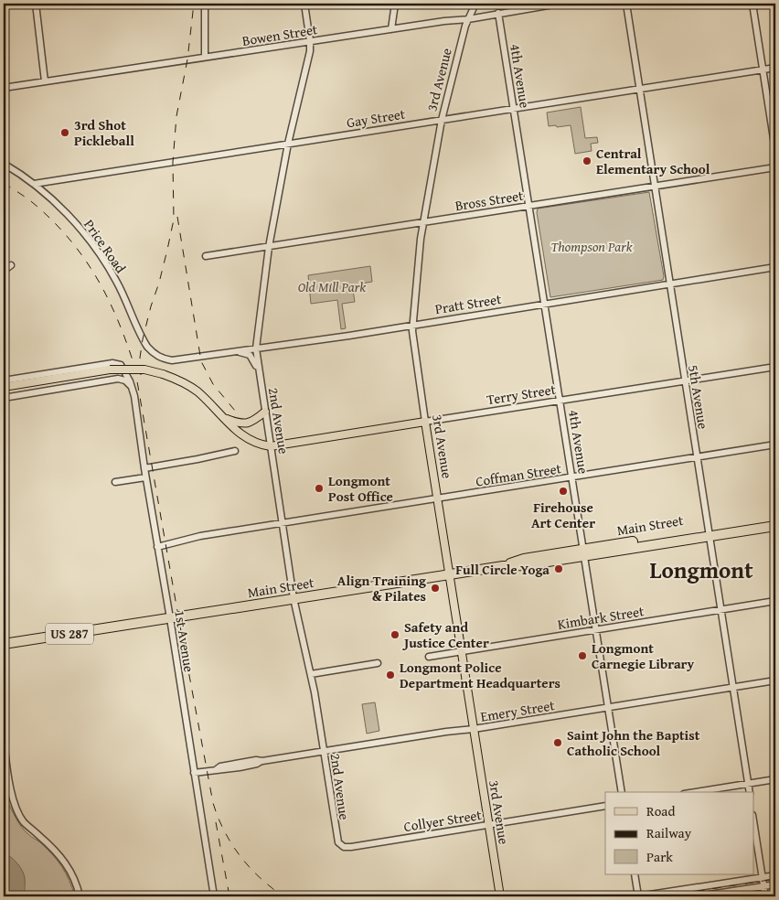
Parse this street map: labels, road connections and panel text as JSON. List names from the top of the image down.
{
  "streets": {
    "highway": ["Main Street", "US 287"],
    "main road": ["3rd Avenue", "Terry Street"],
    "street": [
      "Bowen Street",
      "4th Avenue",
      "Gay Street",
      "Bross Street",
      "Price Road",
      "Pratt Street",
      "5th Avenue",
      "2nd Avenue",
      "Coffman Street",
      "Kimbark Street",
      "1st Avenue",
      "Emery Street",
      "Collyer Street"
    ]
  },
  "crossings": [
    ["Bowen Street", "4th Avenue"],
    ["Bowen Street", "3rd Avenue"],
    ["Bowen Street", "2nd Avenue"],
    ["4th Avenue", "Gay Street"],
    ["4th Avenue", "Bross Street"],
    ["4th Avenue", "Pratt Street"],
    ["4th Avenue", "Terry Street"],
    ["4th Avenue", "Coffman Street"],
    ["4th Avenue", "Main Street"],
    ["4th Avenue", "Kimbark Street"],
    ["4th Avenue", "Emery Street"],
    ["3rd Avenue", "Gay Street"],
    ["3rd Avenue", "Bross Street"],
    ["3rd Avenue", "Pratt Street"],
    ["3rd Avenue", "Terry Street"],
    ["3rd Avenue", "Coffman Street"],
    ["3rd Avenue", "Main Street"],
    ["3rd Avenue", "Kimbark Street"],
    ["3rd Avenue", "Emery Street"],
    ["3rd Avenue", "Collyer Street"],
    ["Gay Street", "Price Road"],
    ["Gay Street", "5th Avenue"],
    ["Gay Street", "2nd Avenue"],
    ["Bross Street", "5th Avenue"],
    ["Bross Street", "2nd Avenue"],
    ["Price Road", "Pratt Street"],
    ["Pratt Street", "5th Avenue"],
    ["Pratt Street", "2nd Avenue"],
    ["Terry Street", "5th Avenue"],
    ["Terry Street", "2nd Avenue"],
    ["5th Avenue", "Coffman Street"],
    ["5th Avenue", "Main Street"],
    ["5th Avenue", "Kimbark Street"],
    ["5th Avenue", "Emery Street"],
    ["2nd Avenue", "Coffman Street"],
    ["2nd Avenue", "Main Street"],
    ["2nd Avenue", "Emery Street"],
    ["2nd Avenue", "Collyer Street"],
    ["Coffman Street", "1st Avenue"],
    ["Main Street", "US 287"],
    ["Main Street", "1st Avenue"],
    ["US 287", "1st Avenue"],
    ["1st Avenue", "Emery Street"]
  ],
  "districts": ["Longmont"],
  "parks": ["Thompson Park", "Old Mill Park"],
  "places": [
    "3rd Shot Pickleball",
    "Central Elementary School",
    "Longmont Post Office",
    "Firehouse Art Center",
    "Full Circle Yoga",
    "Align Training & Pilates",
    "Safety and Justice Center",
    "Longmont Carnegie Library",
    "Longmont Police Department Headquarters",
    "Saint John the Baptist Catholic School"
  ],
  "legend": ["Road", "Railway", "Park"]
}
